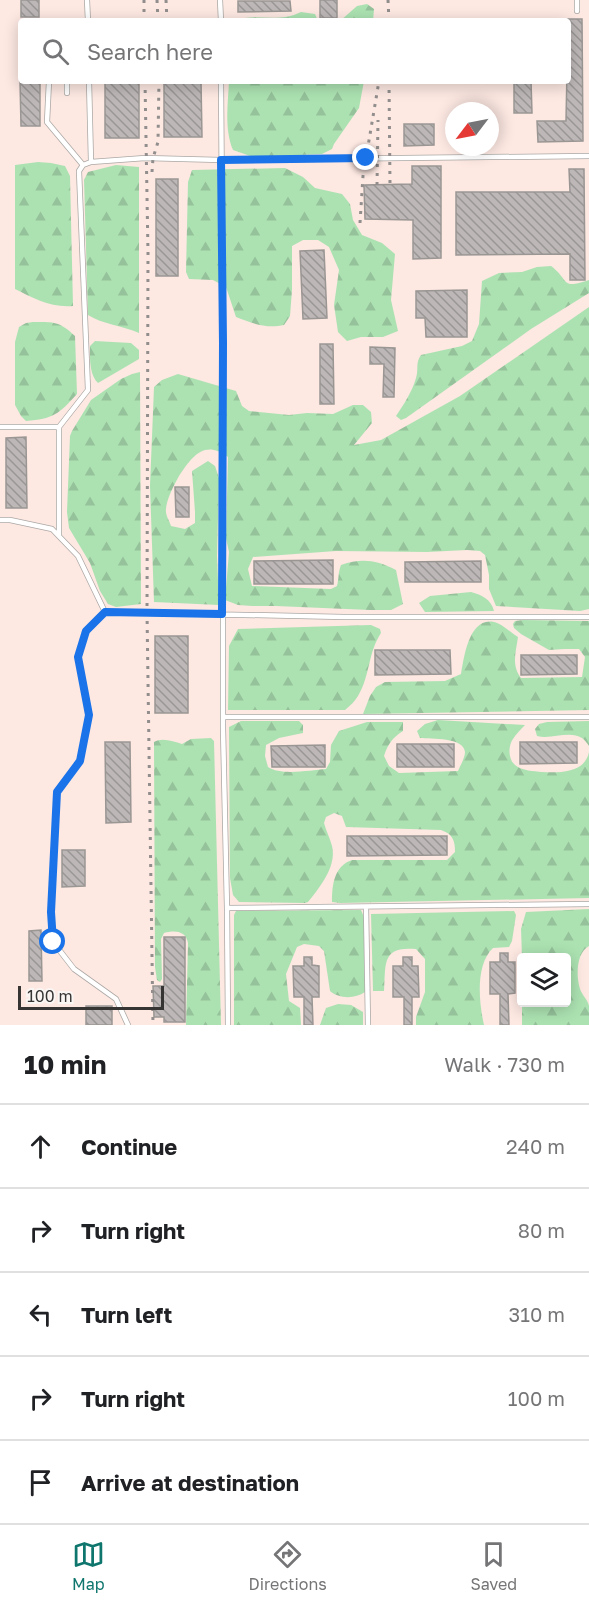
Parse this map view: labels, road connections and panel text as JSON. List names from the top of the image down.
{
  "scale_bar": "100 m",
  "north": "bottom left",
  "page": {
    "search": "Search here",
    "scale": "100 m",
    "heading": ["10 min", "Walk · 730 m"],
    "list": [
      ["Continue", "240 m"],
      ["Turn right", "80 m"],
      ["Turn left", "310 m"],
      ["Turn right", "100 m"],
      "Arrive at destination"
    ],
    "nav": ["Map", "Directions", "Saved"]
  }
}
